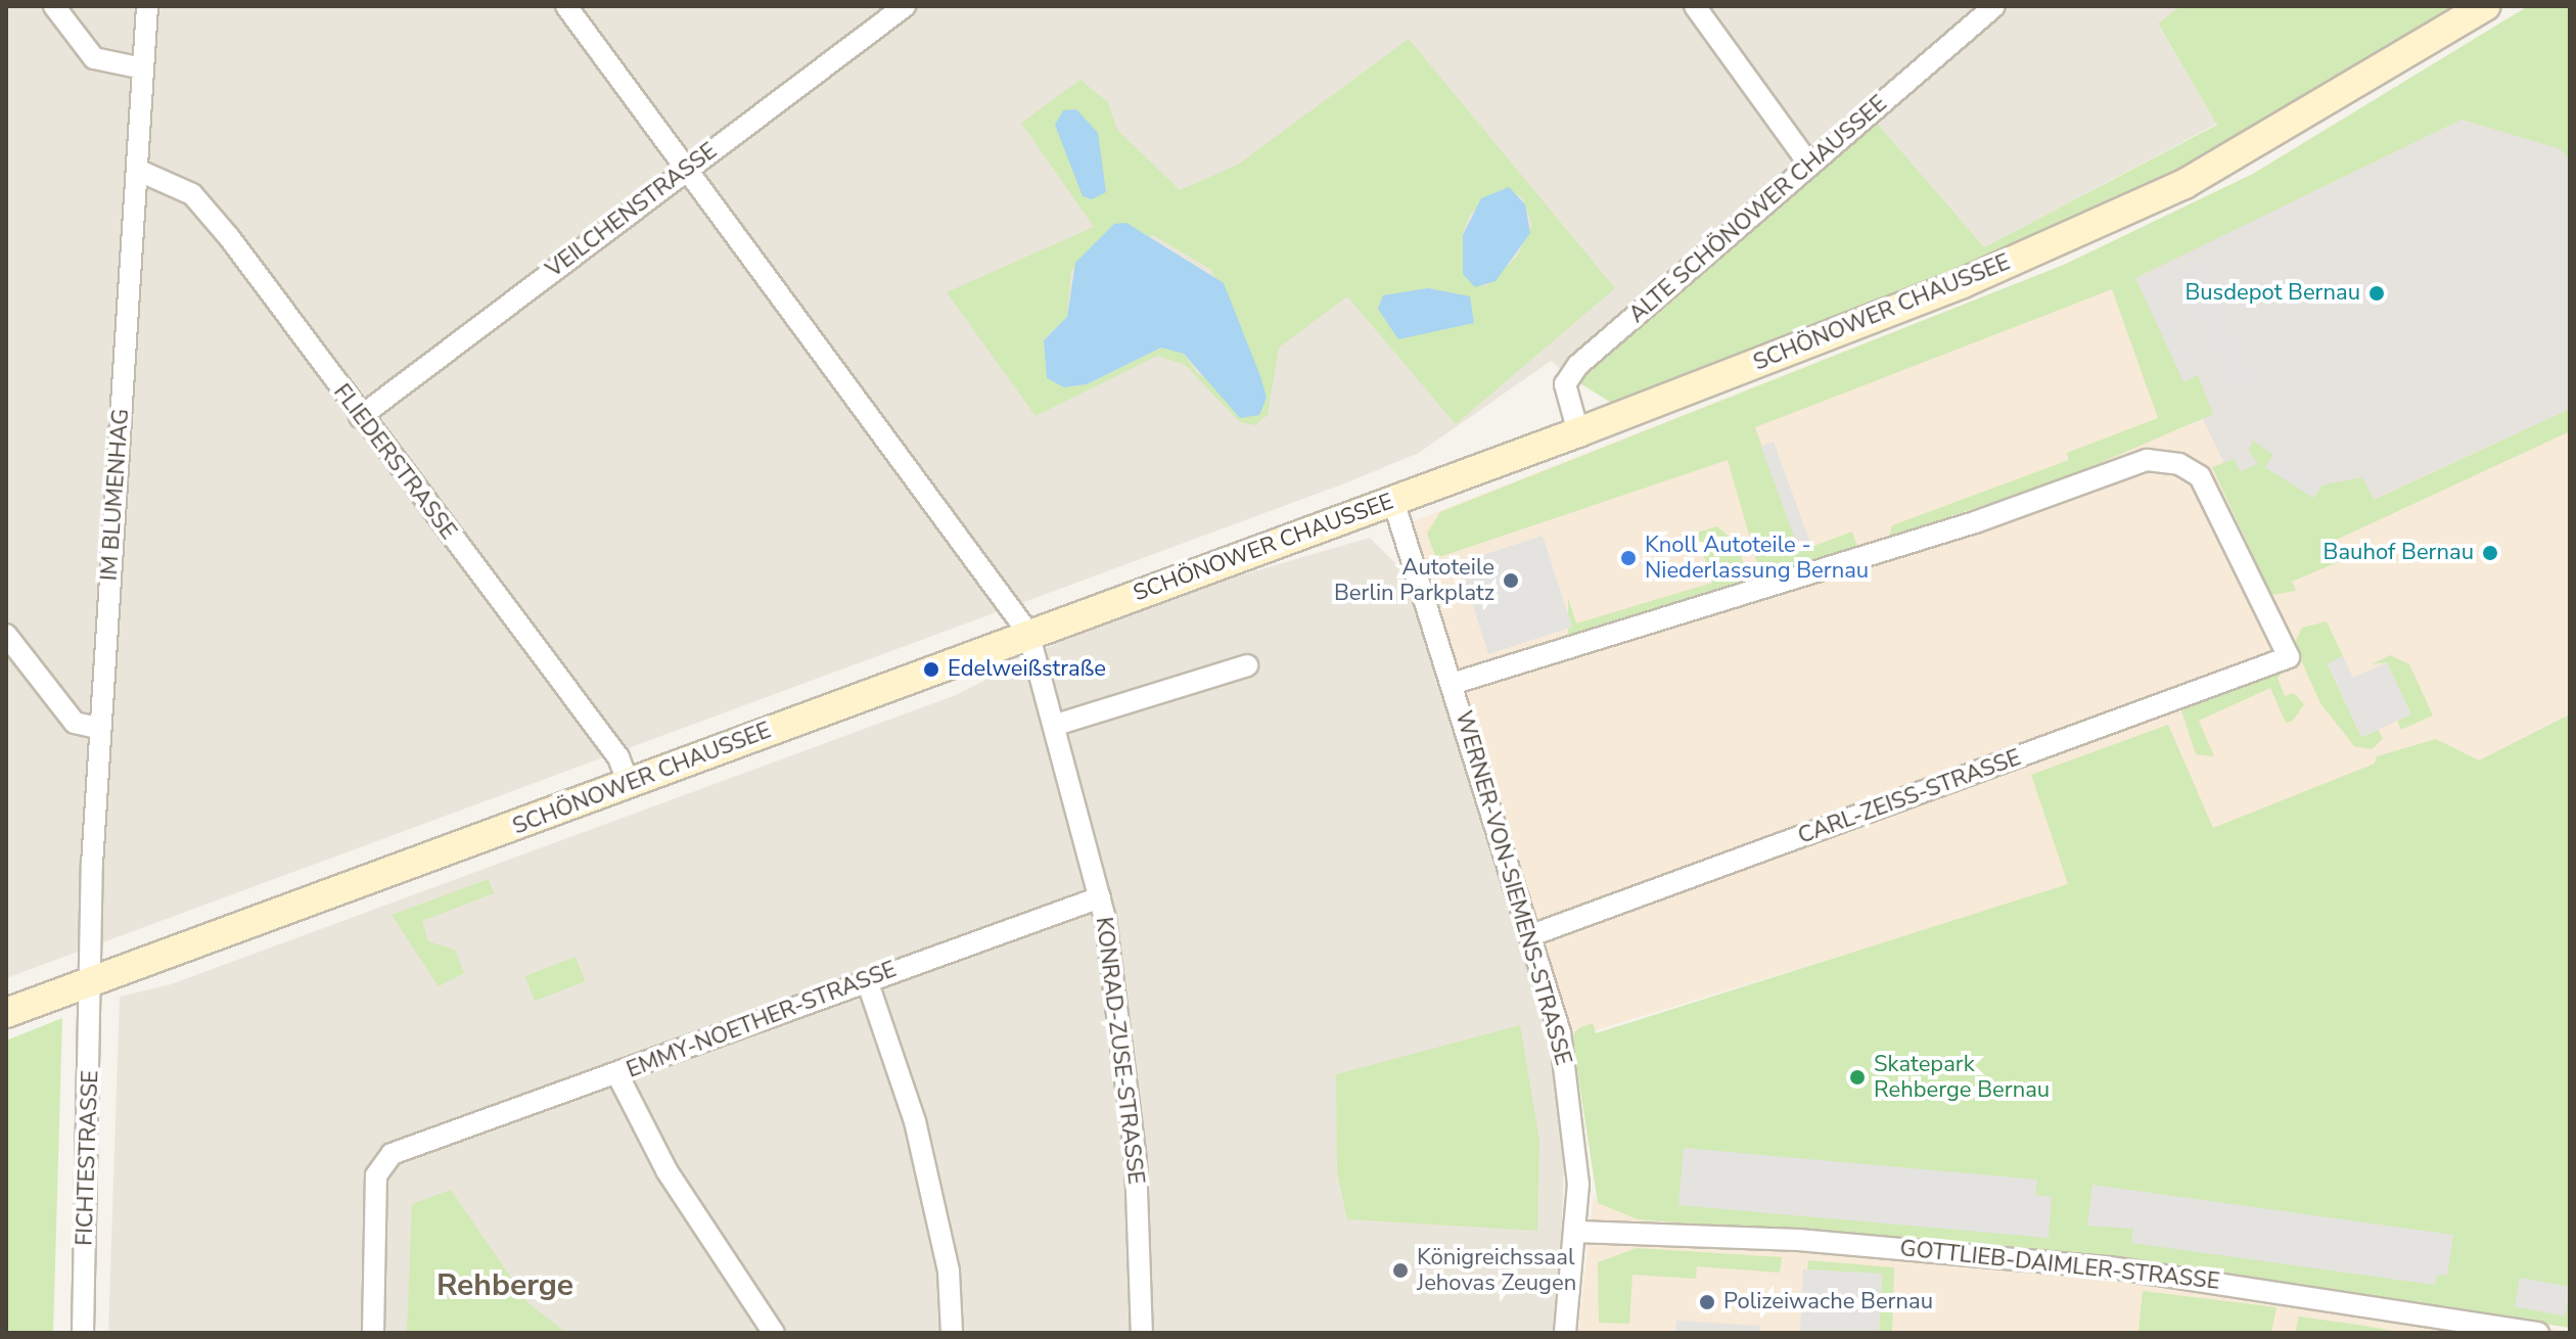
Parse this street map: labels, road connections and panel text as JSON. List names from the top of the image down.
{
  "streets": {
    "main road": ["SCHÖNOWER CHAUSSEE"],
    "street": [
      "ALTE SCHÖNOWER CHAUSSEE",
      "VEILCHENSTRASSE",
      "FLIEDERSTRASSE",
      "IM BLUMENHAG",
      "CARL-ZEISS-STRASSE",
      "WERNER-VON-SIEMENS-STRASSE",
      "EMMY-NOETHER-STRASSE",
      "KONRAD-ZUSE-STRASSE",
      "FICHTESTRASSE",
      "GOTTLIEB-DAIMLER-STRASSE"
    ]
  },
  "crossings": [
    ["ALTE SCHÖNOWER CHAUSSEE", "SCHÖNOWER CHAUSSEE"],
    ["VEILCHENSTRASSE", "FLIEDERSTRASSE"],
    ["SCHÖNOWER CHAUSSEE", "FLIEDERSTRASSE"],
    ["SCHÖNOWER CHAUSSEE", "IM BLUMENHAG"],
    ["SCHÖNOWER CHAUSSEE", "WERNER-VON-SIEMENS-STRASSE"],
    ["SCHÖNOWER CHAUSSEE", "KONRAD-ZUSE-STRASSE"],
    ["SCHÖNOWER CHAUSSEE", "FICHTESTRASSE"],
    ["FLIEDERSTRASSE", "IM BLUMENHAG"],
    ["IM BLUMENHAG", "FICHTESTRASSE"],
    ["CARL-ZEISS-STRASSE", "WERNER-VON-SIEMENS-STRASSE"],
    ["WERNER-VON-SIEMENS-STRASSE", "GOTTLIEB-DAIMLER-STRASSE"],
    ["EMMY-NOETHER-STRASSE", "KONRAD-ZUSE-STRASSE"]
  ],
  "districts": ["Rehberge"],
  "places": [
    "Busdepot Bernau",
    "Bauhof Bernau",
    "Knoll Autoteile - Niederlassung Bernau",
    "Autoteile Berlin Parkplatz",
    "Edelweißstraße",
    "Skatepark Rehberge Bernau",
    "Königreichssaal Jehovas Zeugen",
    "Polizeiwache Bernau"
  ]
}
